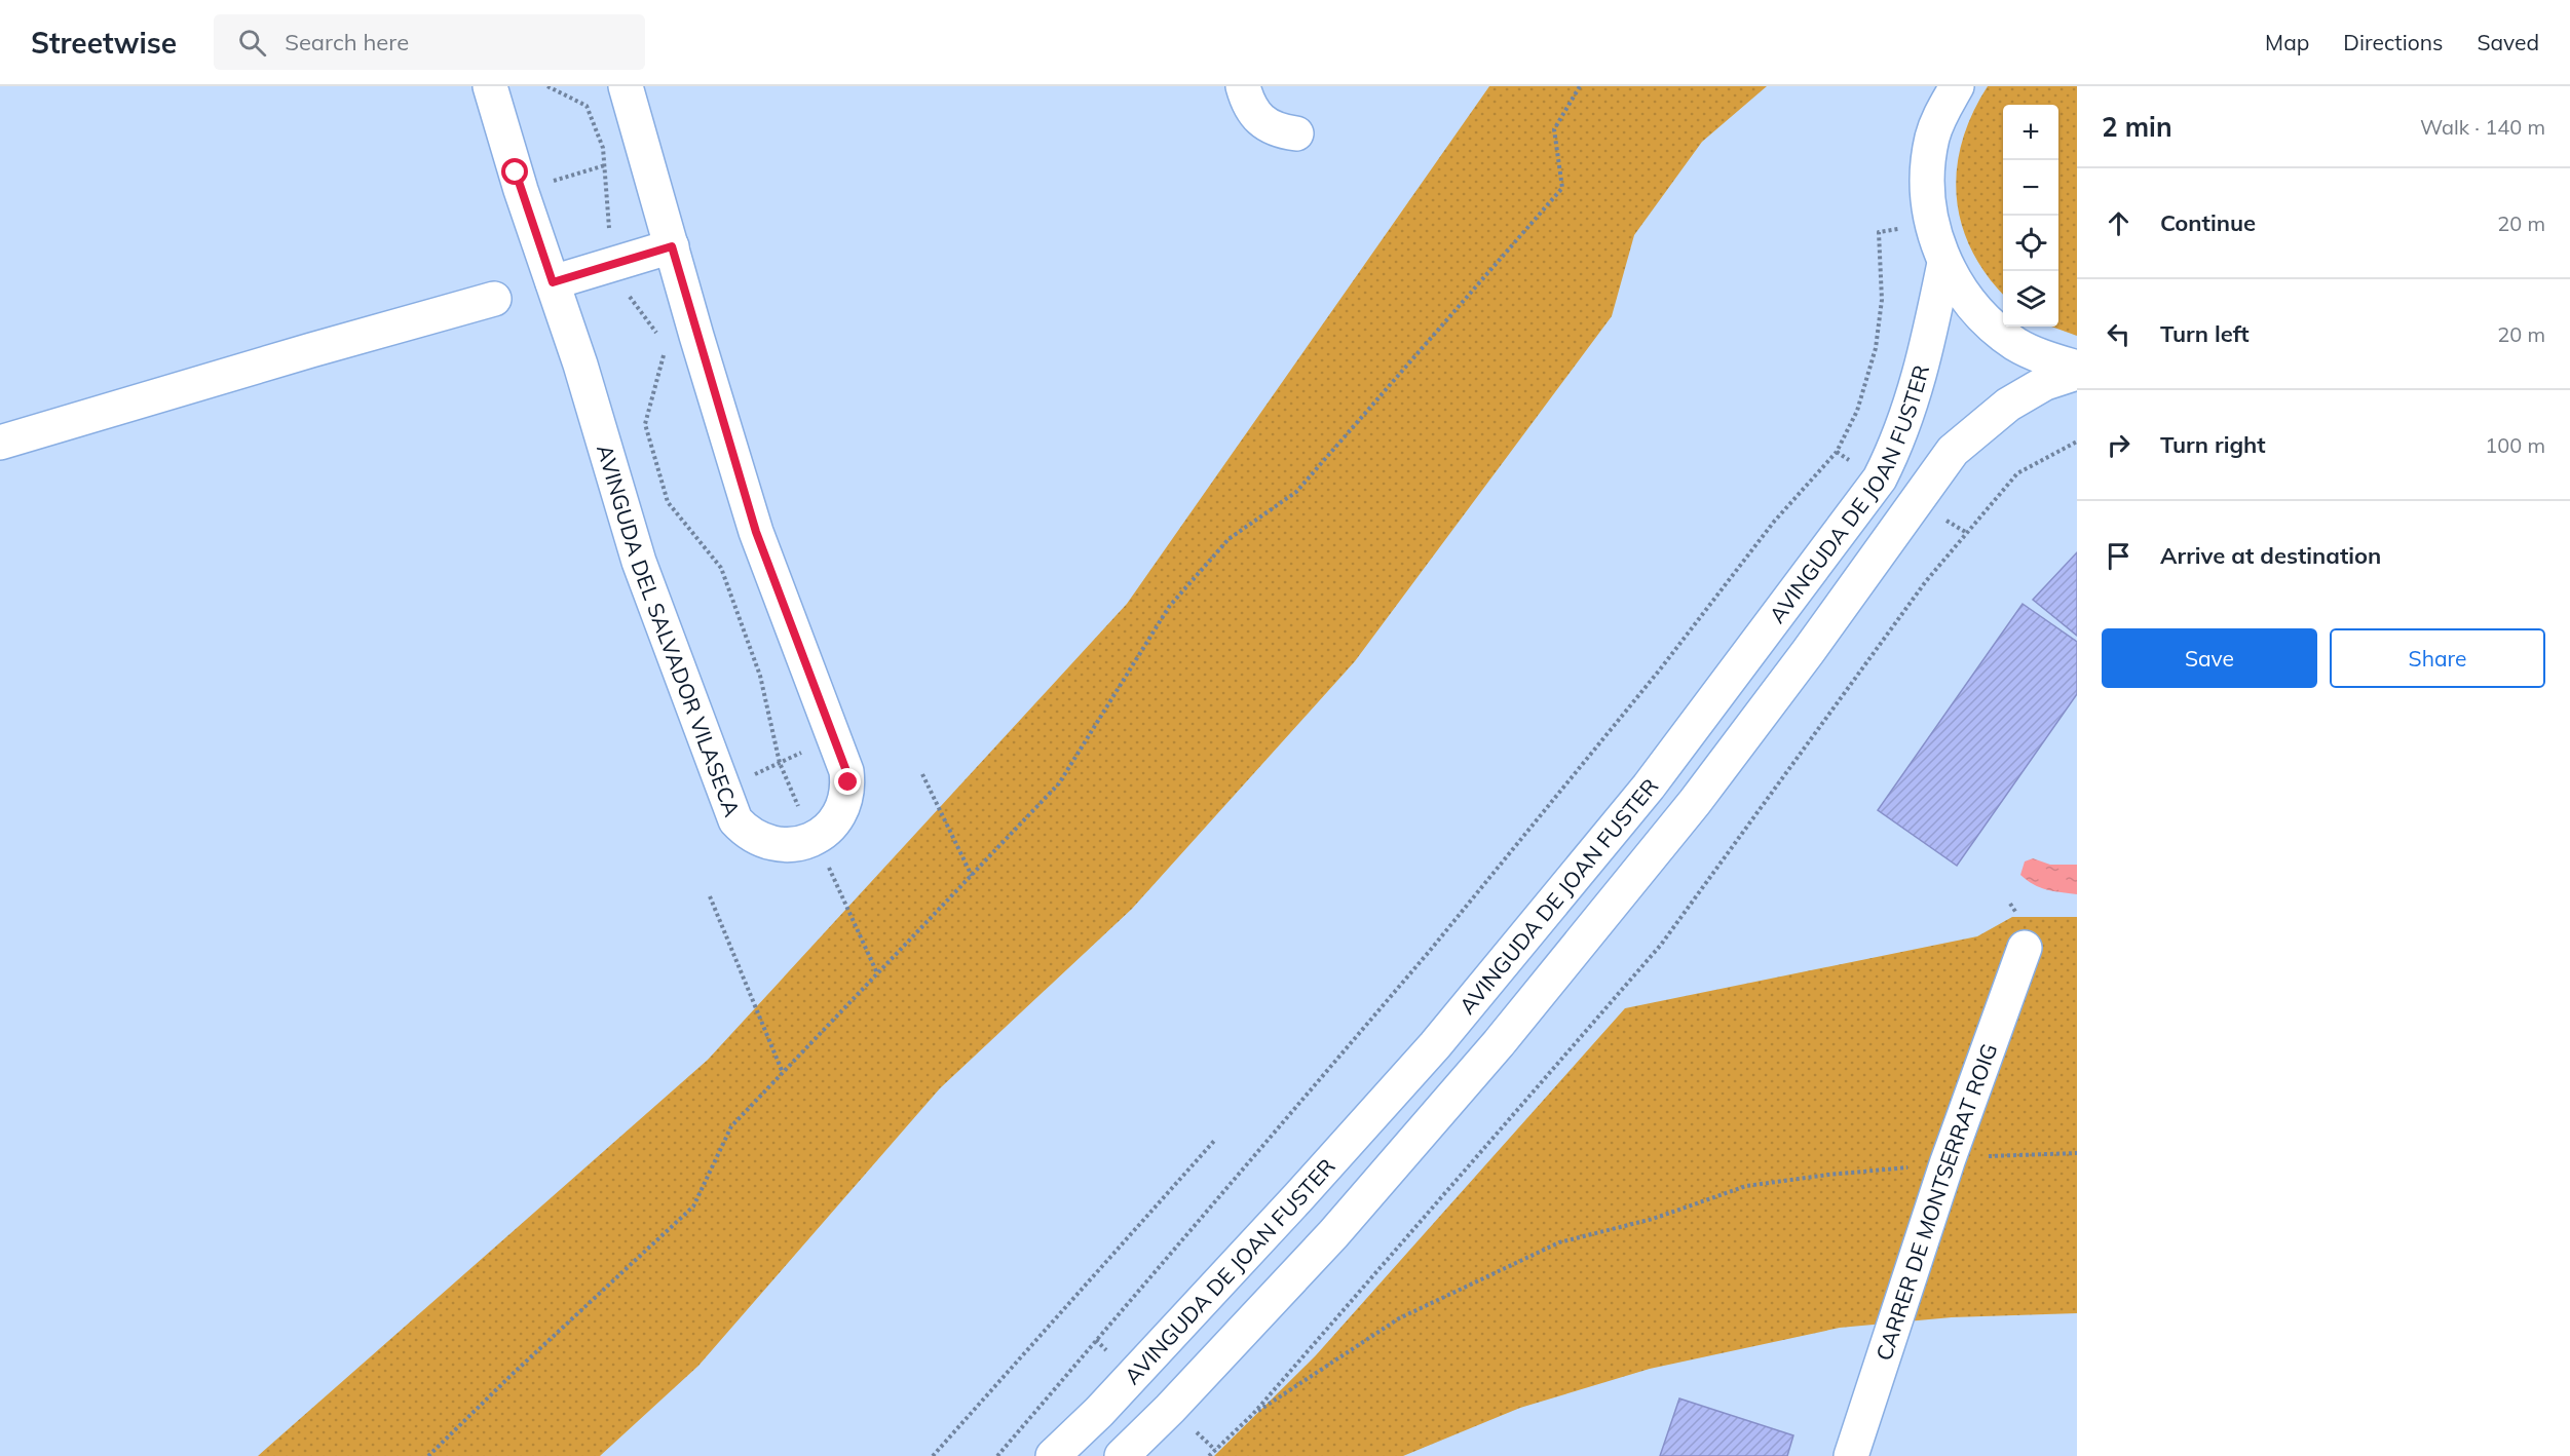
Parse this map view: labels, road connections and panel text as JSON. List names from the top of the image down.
{
  "streets": {
    "street": ["AVINGUDA DE JOAN FUSTER", "AVINGUDA DEL SALVADOR VILASECA", "CARRER DE MONTSERRAT ROIG"]
  },
  "page": {
    "header": "Streetwise",
    "search": "Search here",
    "nav": ["Map", "Directions", "Saved"],
    "heading": ["2 min", "Walk · 140 m"],
    "map_buttons": ["+", "−"],
    "list": [
      ["Continue", "20 m"],
      ["Turn left", "20 m"],
      ["Turn right", "100 m"],
      "Arrive at destination"
    ],
    "buttons": ["Save", "Share"]
  }
}
